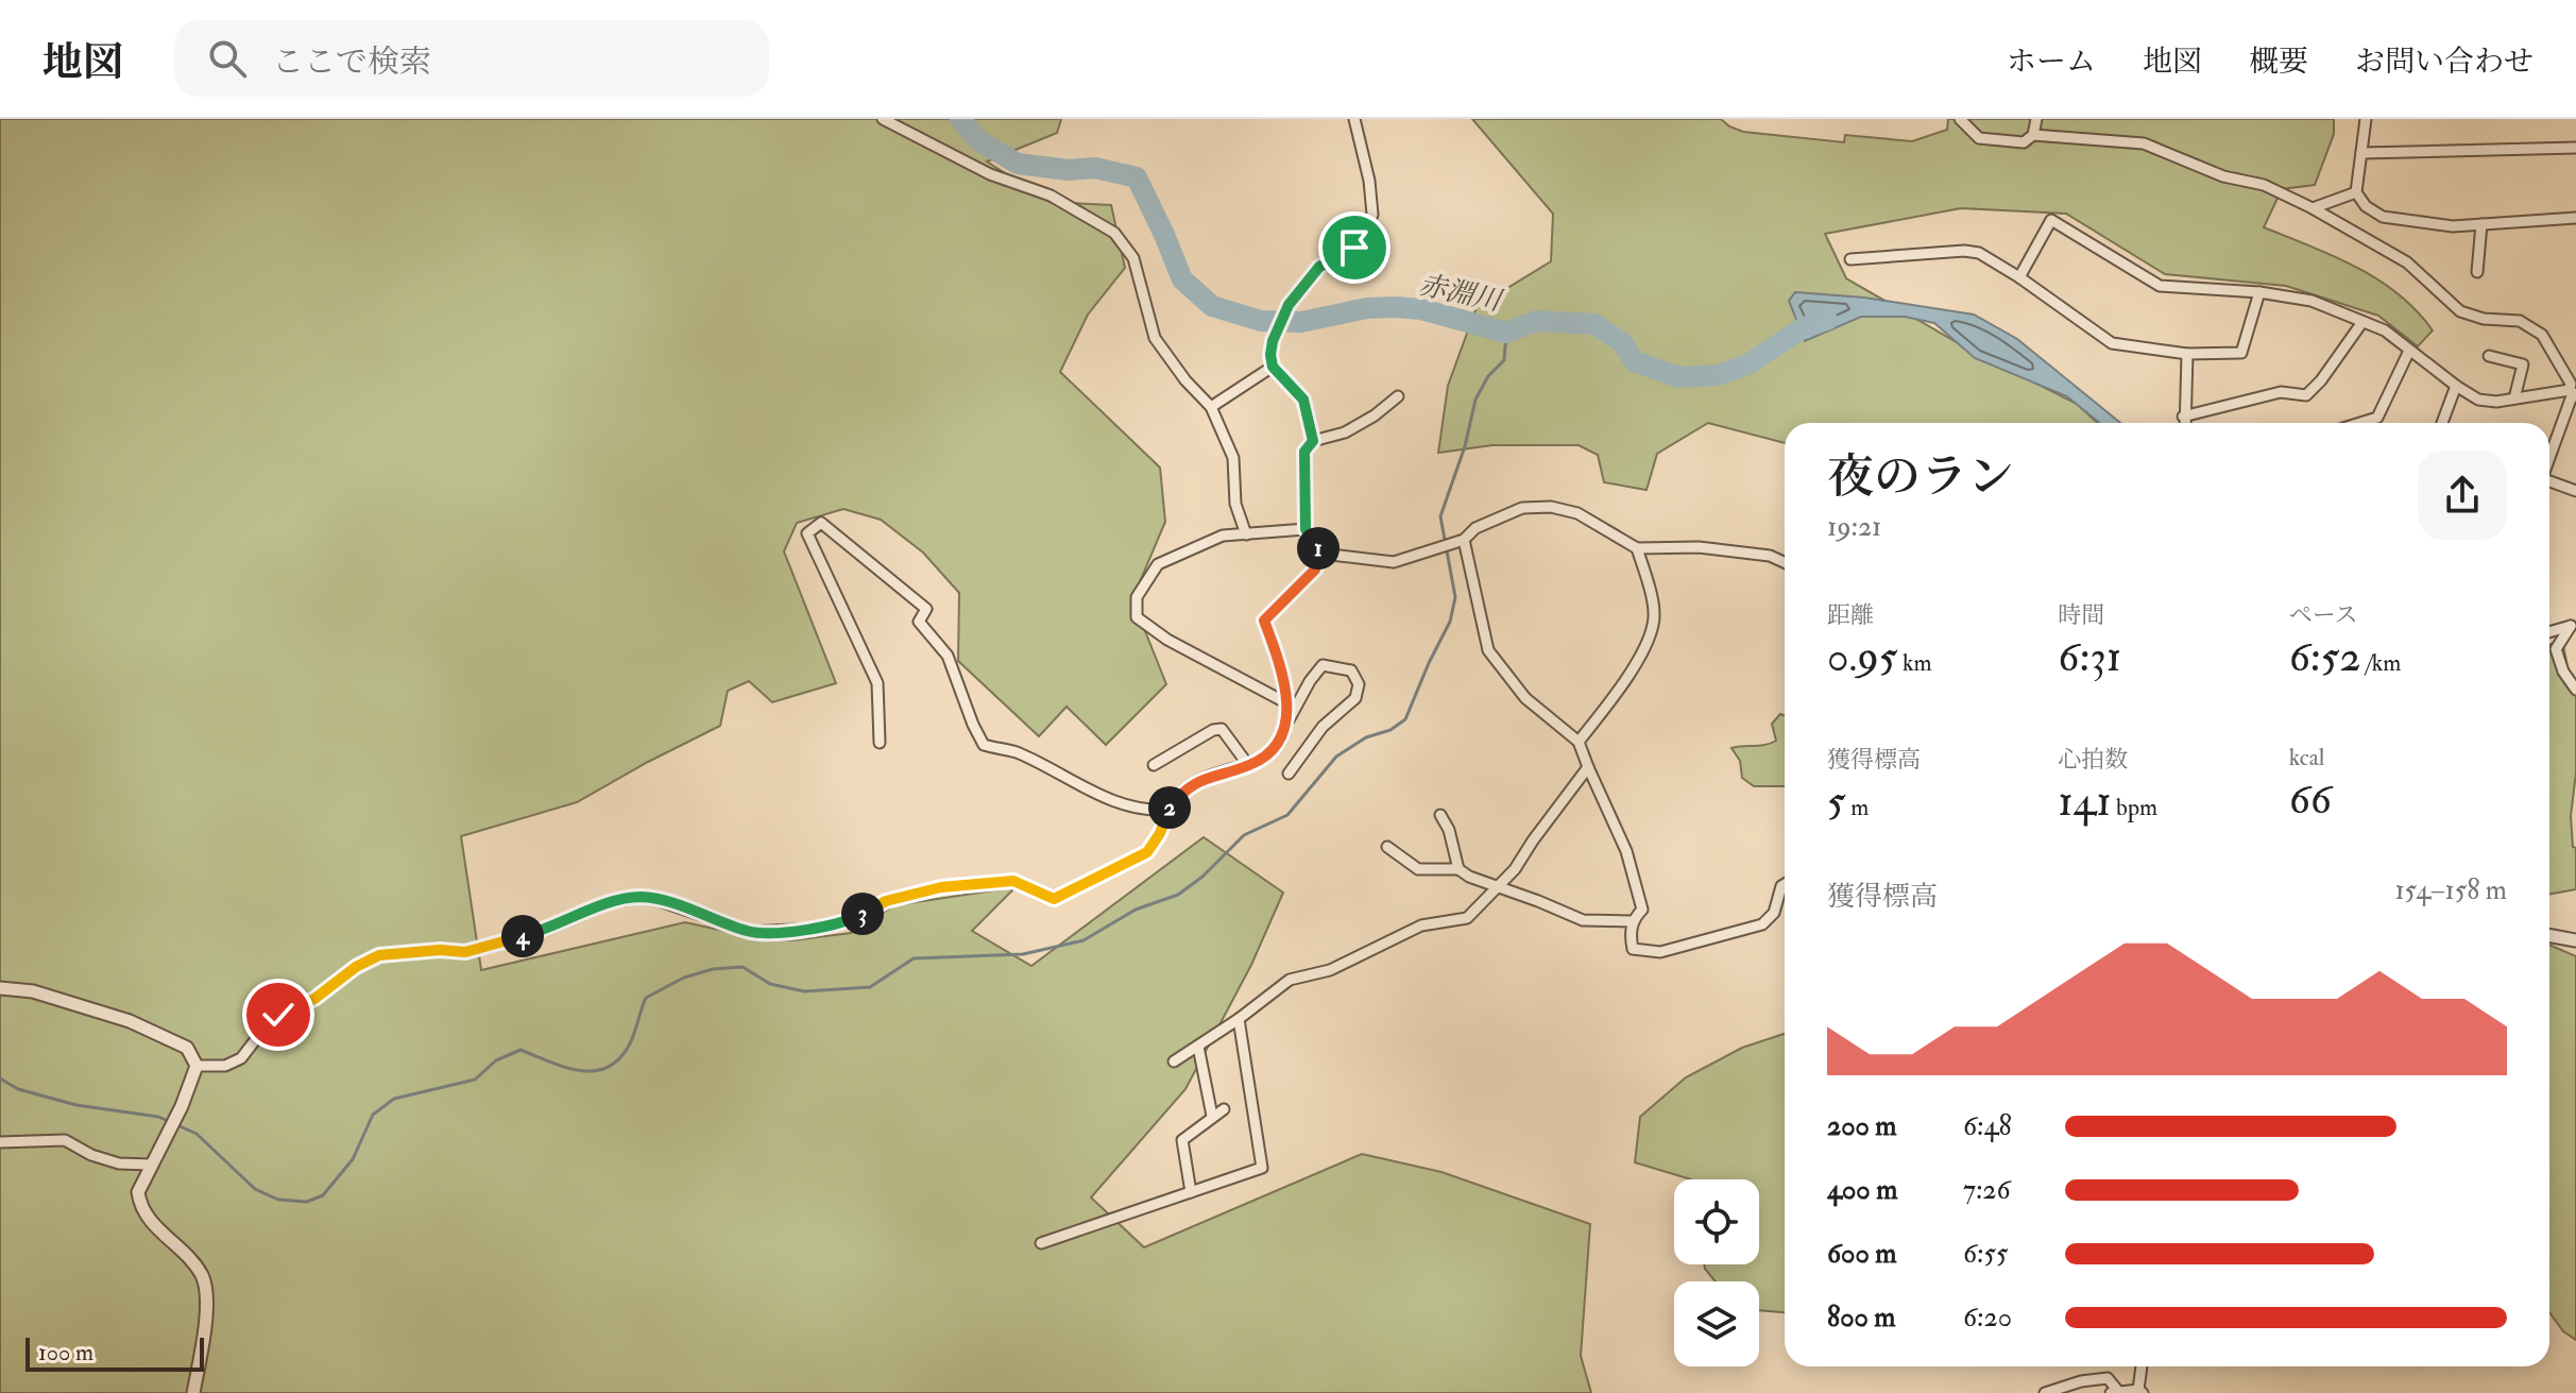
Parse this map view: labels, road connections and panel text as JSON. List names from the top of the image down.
{
  "water": ["赤淵川"],
  "scale_bar": "100 m",
  "page": {
    "header": "地図",
    "search": "ここで検索",
    "nav": [
      "ホーム",
      "地図",
      "概要",
      "お問い合わせ"
    ],
    "heading": ["夜のラン", "19:21"],
    "pins": [
      "1",
      "2",
      "3",
      "4"
    ],
    "stats": [
      ["距離", "0.95 km"],
      ["時間", "6:31"],
      ["ペース", "6:52 /km"],
      ["獲得標高", "5 m"],
      ["心拍数", "141 bpm"],
      ["kcal", "66"]
    ],
    "chart": ["獲得標高", "154–158 m"],
    "list": [
      {
        "name": "200 m",
        "note": "6:48"
      },
      {
        "name": "400 m",
        "note": "7:26"
      },
      {
        "name": "600 m",
        "note": "6:55"
      },
      {
        "name": "800 m",
        "note": "6:20"
      }
    ],
    "scale": "100 m"
  }
}
